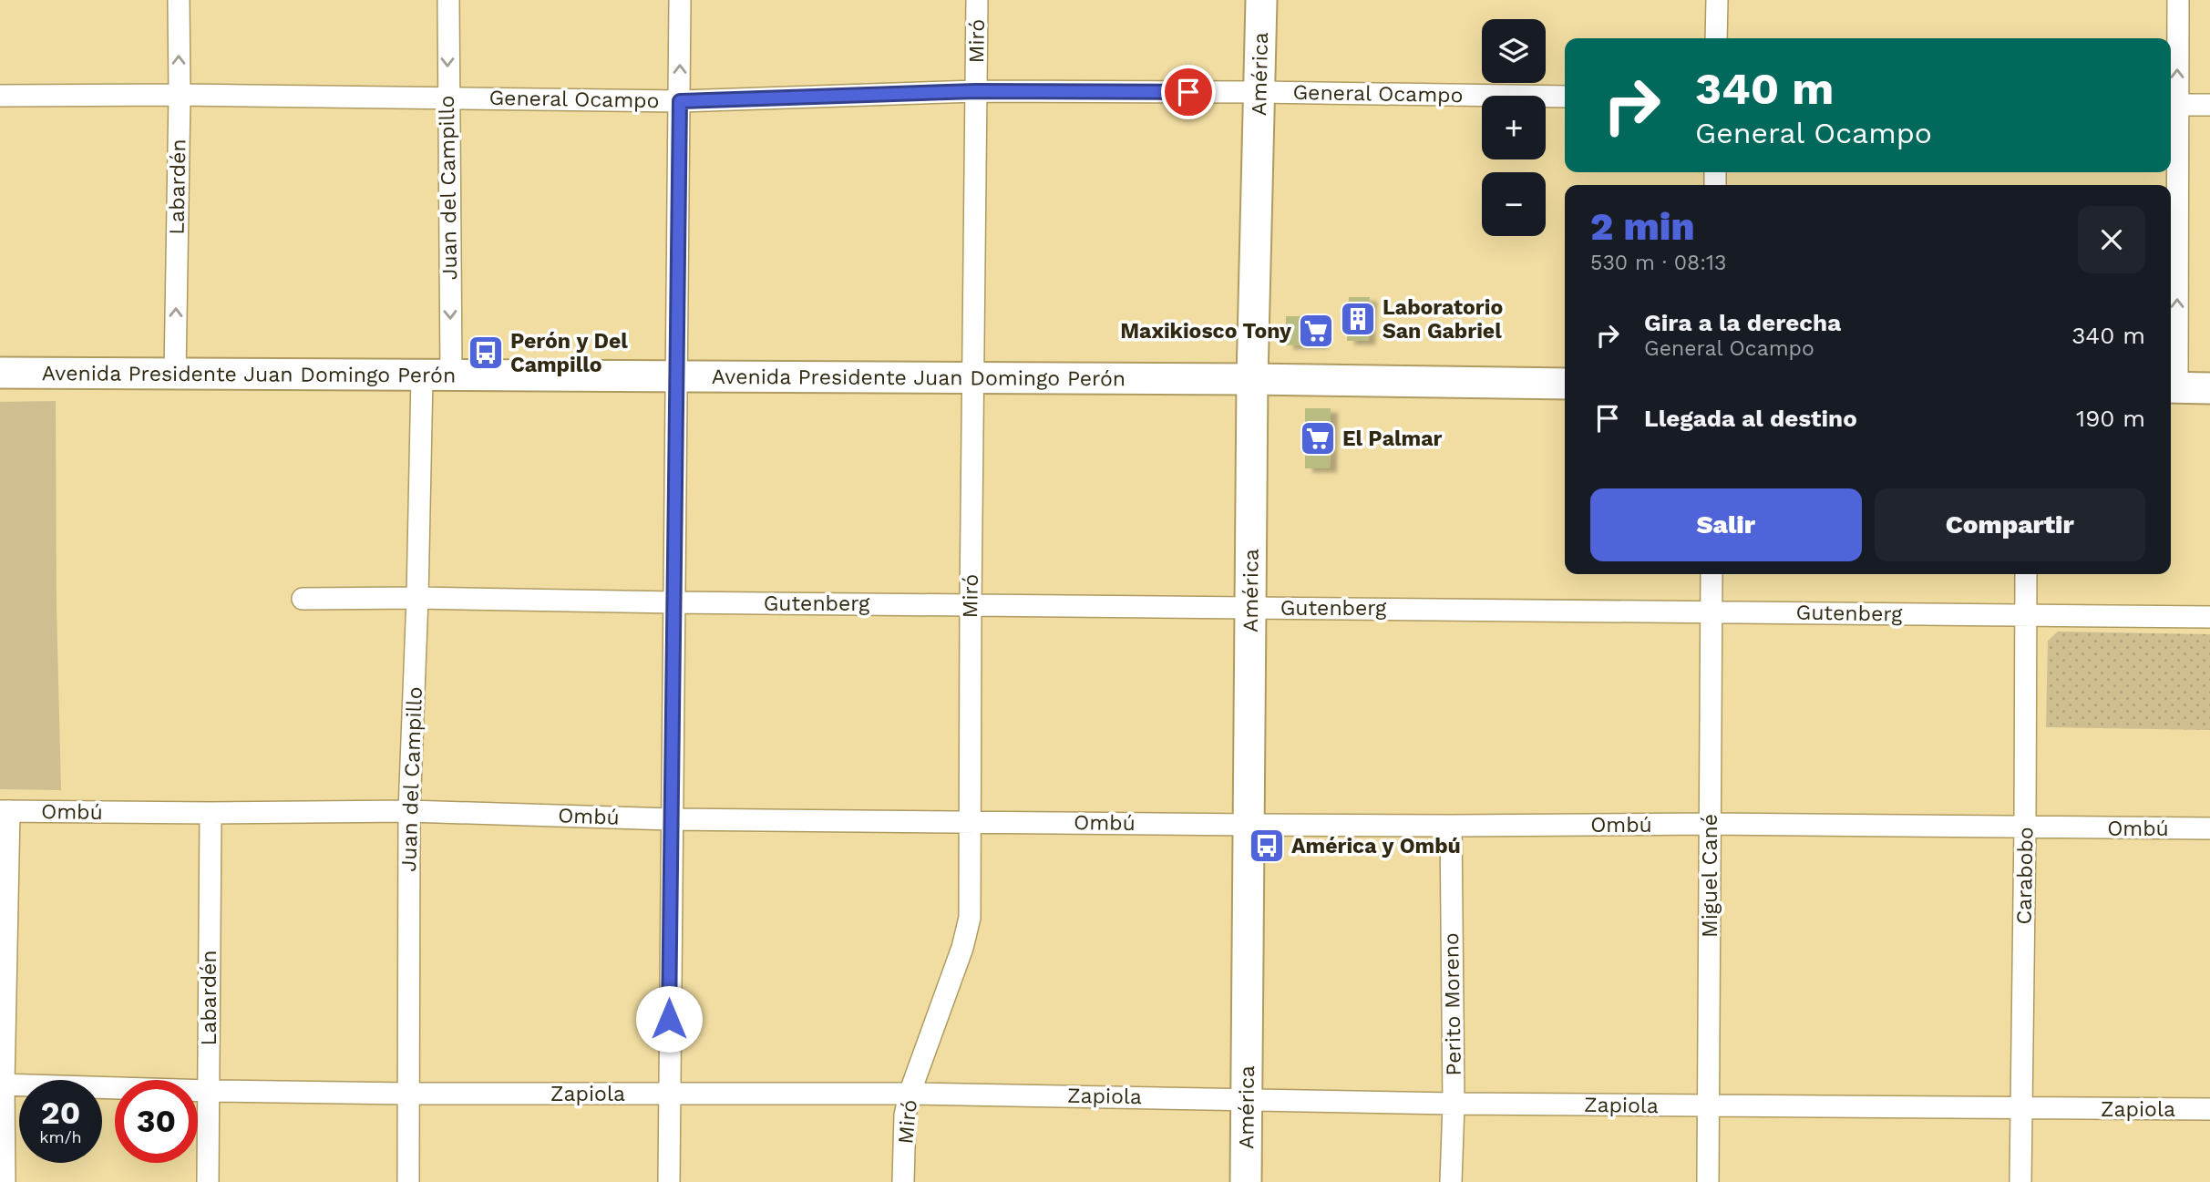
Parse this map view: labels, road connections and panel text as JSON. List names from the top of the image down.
{
  "streets": {
    "main road": ["América", "Avenida Presidente Juan Domingo Perón"],
    "street": [
      "Miró",
      "General Ocampo",
      "Labardén",
      "Juan del Campillo",
      "Gutenberg",
      "Ombú",
      "Miguel Cané",
      "Carabobo",
      "Perito Moreno",
      "Zapiola"
    ]
  },
  "crossings": [
    ["Miró", "General Ocampo"],
    ["Miró", "Avenida Presidente Juan Domingo Perón"],
    ["Miró", "Gutenberg"],
    ["Miró", "Ombú"],
    ["Miró", "Zapiola"],
    ["América", "General Ocampo"],
    ["América", "Avenida Presidente Juan Domingo Perón"],
    ["América", "Gutenberg"],
    ["América", "Ombú"],
    ["América", "Zapiola"],
    ["General Ocampo", "Labardén"],
    ["General Ocampo", "Juan del Campillo"],
    ["Labardén", "Avenida Presidente Juan Domingo Perón"],
    ["Labardén", "Ombú"],
    ["Labardén", "Zapiola"],
    ["Juan del Campillo", "Avenida Presidente Juan Domingo Perón"],
    ["Juan del Campillo", "Gutenberg"],
    ["Juan del Campillo", "Ombú"],
    ["Juan del Campillo", "Zapiola"],
    ["Gutenberg", "Miguel Cané"],
    ["Gutenberg", "Carabobo"],
    ["Ombú", "Miguel Cané"],
    ["Ombú", "Carabobo"],
    ["Ombú", "Perito Moreno"],
    ["Miguel Cané", "Zapiola"],
    ["Carabobo", "Zapiola"],
    ["Perito Moreno", "Zapiola"]
  ],
  "one_way": ["Labardén"],
  "places": {
    "building": ["Laboratorio San Gabriel"],
    "supermarket": ["Maxikiosco Tony", "El Palmar"],
    "bus stop": ["Perón y Del Campillo", "América y Ombú"]
  },
  "page": {
    "map_buttons": ["+", "−"],
    "turn": ["340 m", "General Ocampo"],
    "heading": ["2 min", "530 m · 08:13"],
    "list": [
      {
        "name": "Gira a la derecha",
        "note": "General Ocampo",
        "value": "340 m"
      },
      {
        "name": "Llegada al destino",
        "value": "190 m"
      }
    ],
    "buttons": ["Salir", "Compartir"],
    "speed": "20 km/h",
    "limit": "30"
  }
}
